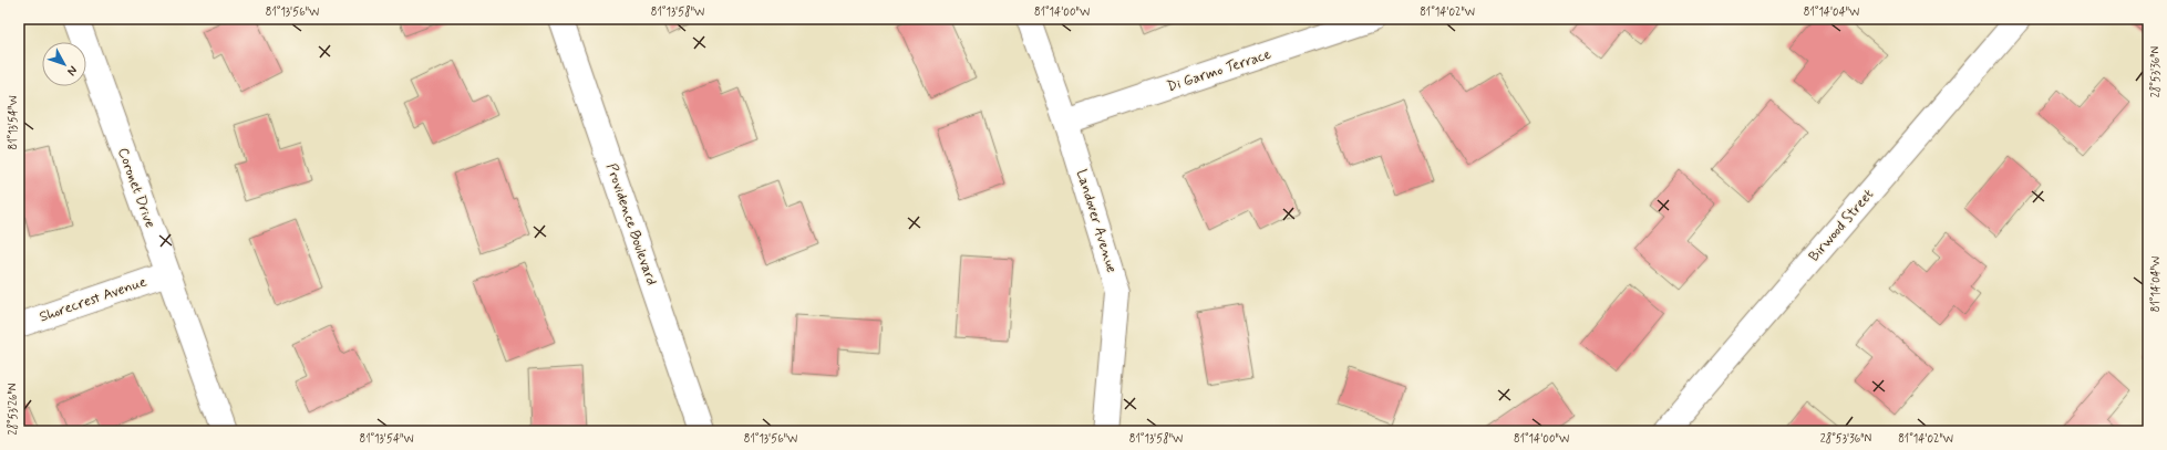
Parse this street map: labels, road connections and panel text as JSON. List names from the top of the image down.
{
  "streets": {
    "street": [
      "Di Garmo Terrace",
      "Coronet Drive",
      "Landover Avenue",
      "Providence Boulevard",
      "Birwood Street",
      "Shorecrest Avenue"
    ]
  },
  "crossings": [
    ["Di Garmo Terrace", "Landover Avenue"],
    ["Coronet Drive", "Shorecrest Avenue"]
  ],
  "north": "bottom right",
  "coordinates": [
    "81°13'56\"W",
    "81°13'58\"W",
    "81°14'00\"W",
    "81°14'02\"W",
    "81°14'04\"W",
    "28°53'36\"N",
    "81°13'54\"W",
    "28°53'26\"N"
  ]
}
